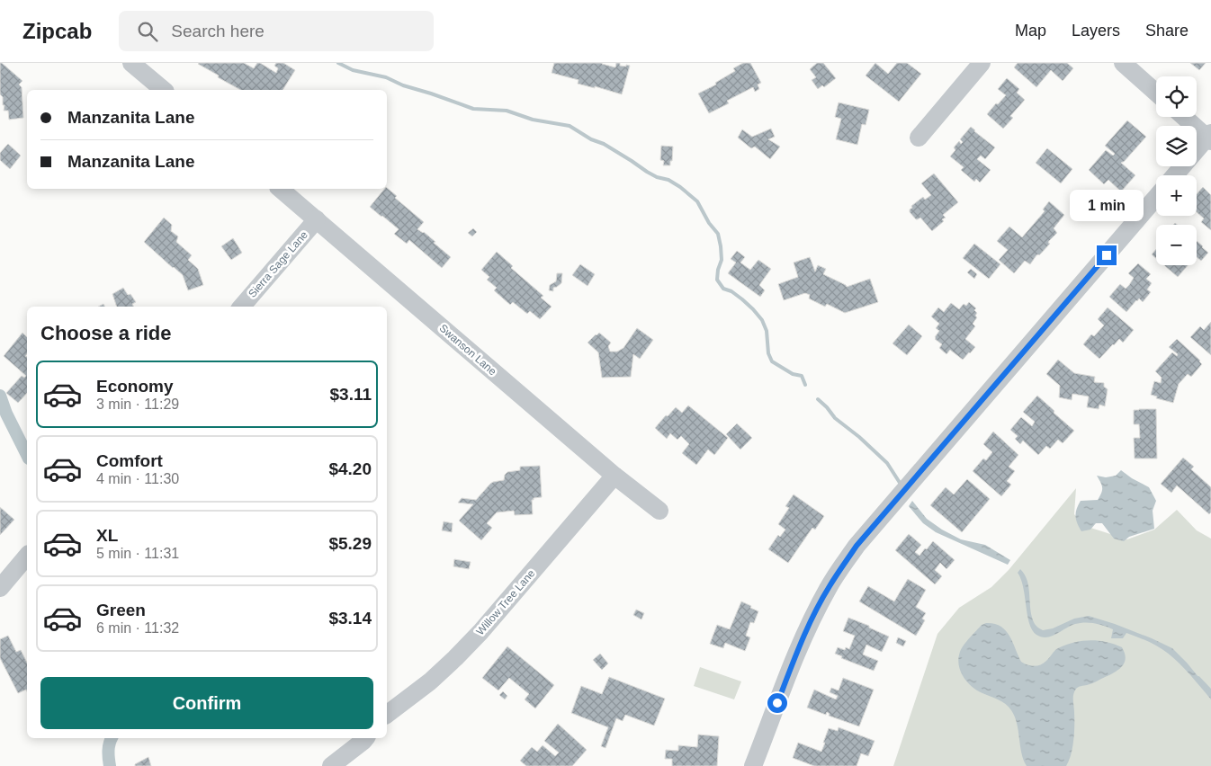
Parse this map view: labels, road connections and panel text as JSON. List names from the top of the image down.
{
  "streets": {
    "street": ["Sierra Sage Lane", "Swanson Lane", "Willow Tree Lane"]
  },
  "crossings": [
    ["Sierra Sage Lane", "Swanson Lane"],
    ["Swanson Lane", "Willow Tree Lane"]
  ],
  "page": {
    "header": "Zipcab",
    "search": "Search here",
    "nav": ["Map", "Layers", "Share"],
    "map_buttons": ["+", "−"],
    "banner": ["Manzanita Lane", "Manzanita Lane"],
    "bubble": "1 min",
    "heading": "Choose a ride",
    "list": [
      {
        "name": "Economy",
        "note": "3 min · 11:29",
        "value": "$3.11"
      },
      {
        "name": "Comfort",
        "note": "4 min · 11:30",
        "value": "$4.20"
      },
      {
        "name": "XL",
        "note": "5 min · 11:31",
        "value": "$5.29"
      },
      {
        "name": "Green",
        "note": "6 min · 11:32",
        "value": "$3.14"
      }
    ],
    "buttons": "Confirm"
  }
}
